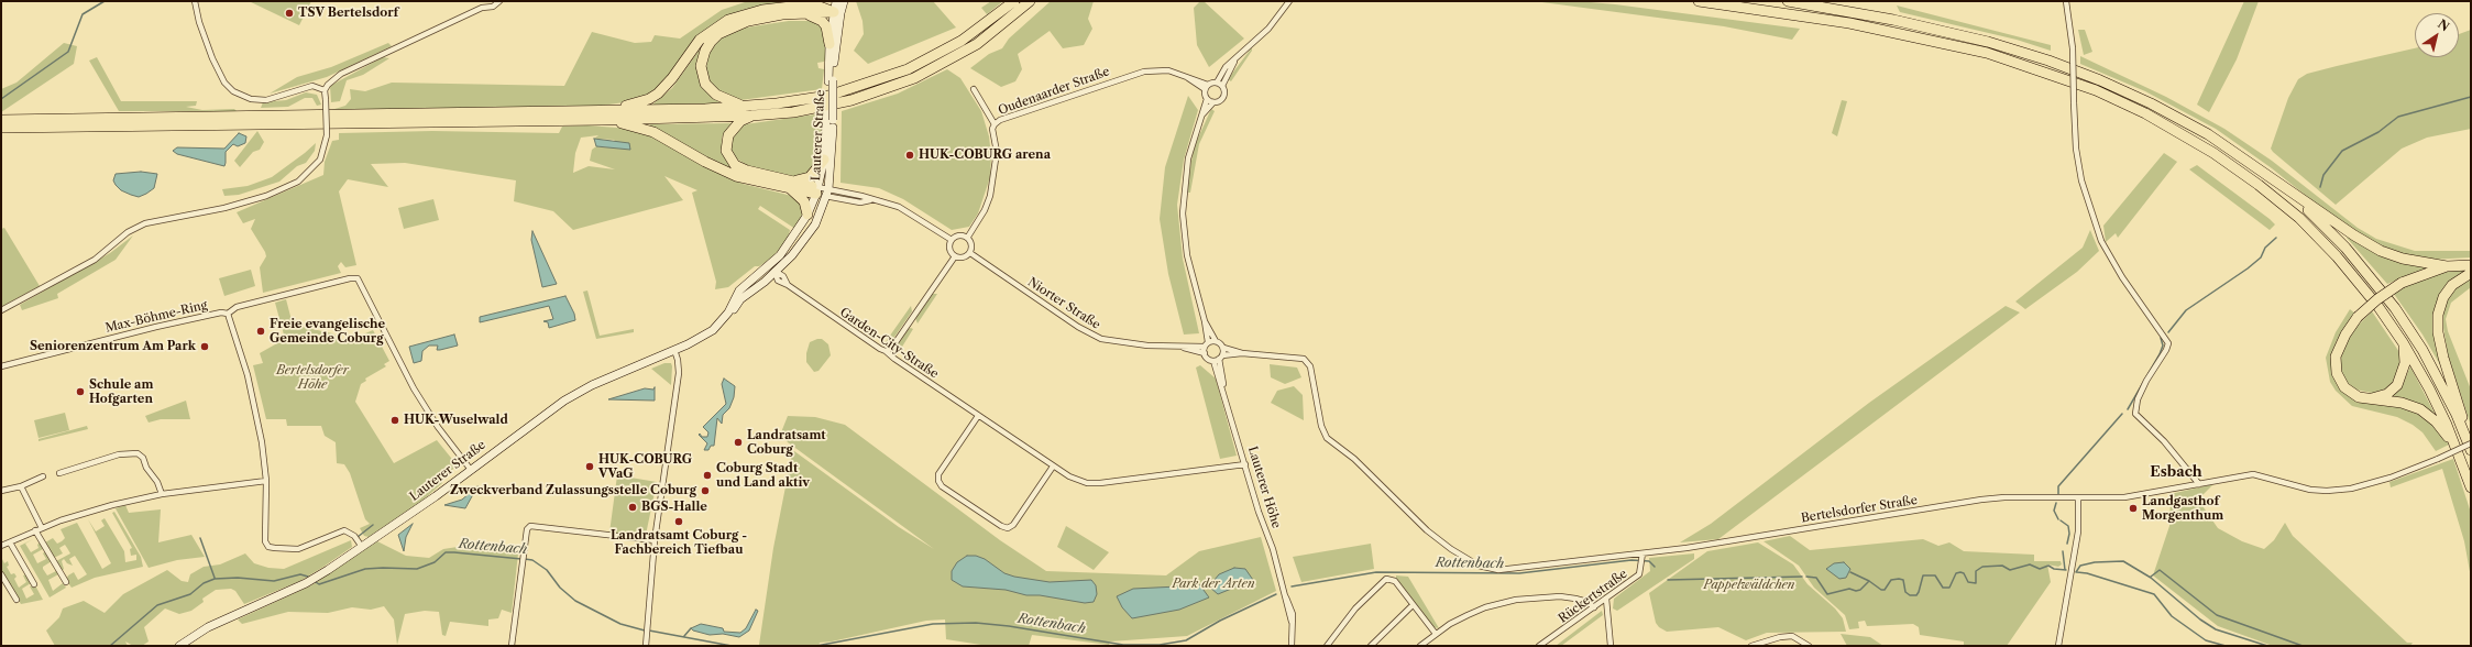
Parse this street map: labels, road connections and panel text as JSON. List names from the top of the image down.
{
  "streets": {
    "street": [
      "Oudenaarder Straße",
      "Lauterer Straße",
      "Niorter Straße",
      "Max-Böhme-Ring",
      "Garden-City-Straße",
      "Lauterer Höhe",
      "Bertelsdorfer Straße",
      "Rückertstraße"
    ]
  },
  "crossings": [
    ["Oudenaarder Straße", "Niorter Straße"],
    ["Lauterer Straße", "Garden-City-Straße"],
    ["Garden-City-Straße", "Lauterer Höhe"],
    ["Bertelsdorfer Straße", "Rückertstraße"]
  ],
  "districts": ["Esbach"],
  "water": ["Rottenbach"],
  "parks": ["Bertelsdorfer Höhe", "Park der Arten", "Pappelwäldchen"],
  "places": [
    "TSV Bertelsdorf",
    "HUK-COBURG arena",
    "Freie evangelische Gemeinde Coburg",
    "Seniorenzentrum Am Park",
    "Schule am Hofgarten",
    "HUK-Wuselwald",
    "Landratsamt Coburg",
    "HUK-COBURG VVaG",
    "Coburg Stadt und Land aktiv",
    "Zweckverband Zulassungsstelle Coburg",
    "BGS-Halle",
    "Landgasthof Morgenthum",
    "Landratsamt Coburg - Fachbereich Tiefbau"
  ],
  "north": "top right"
}
